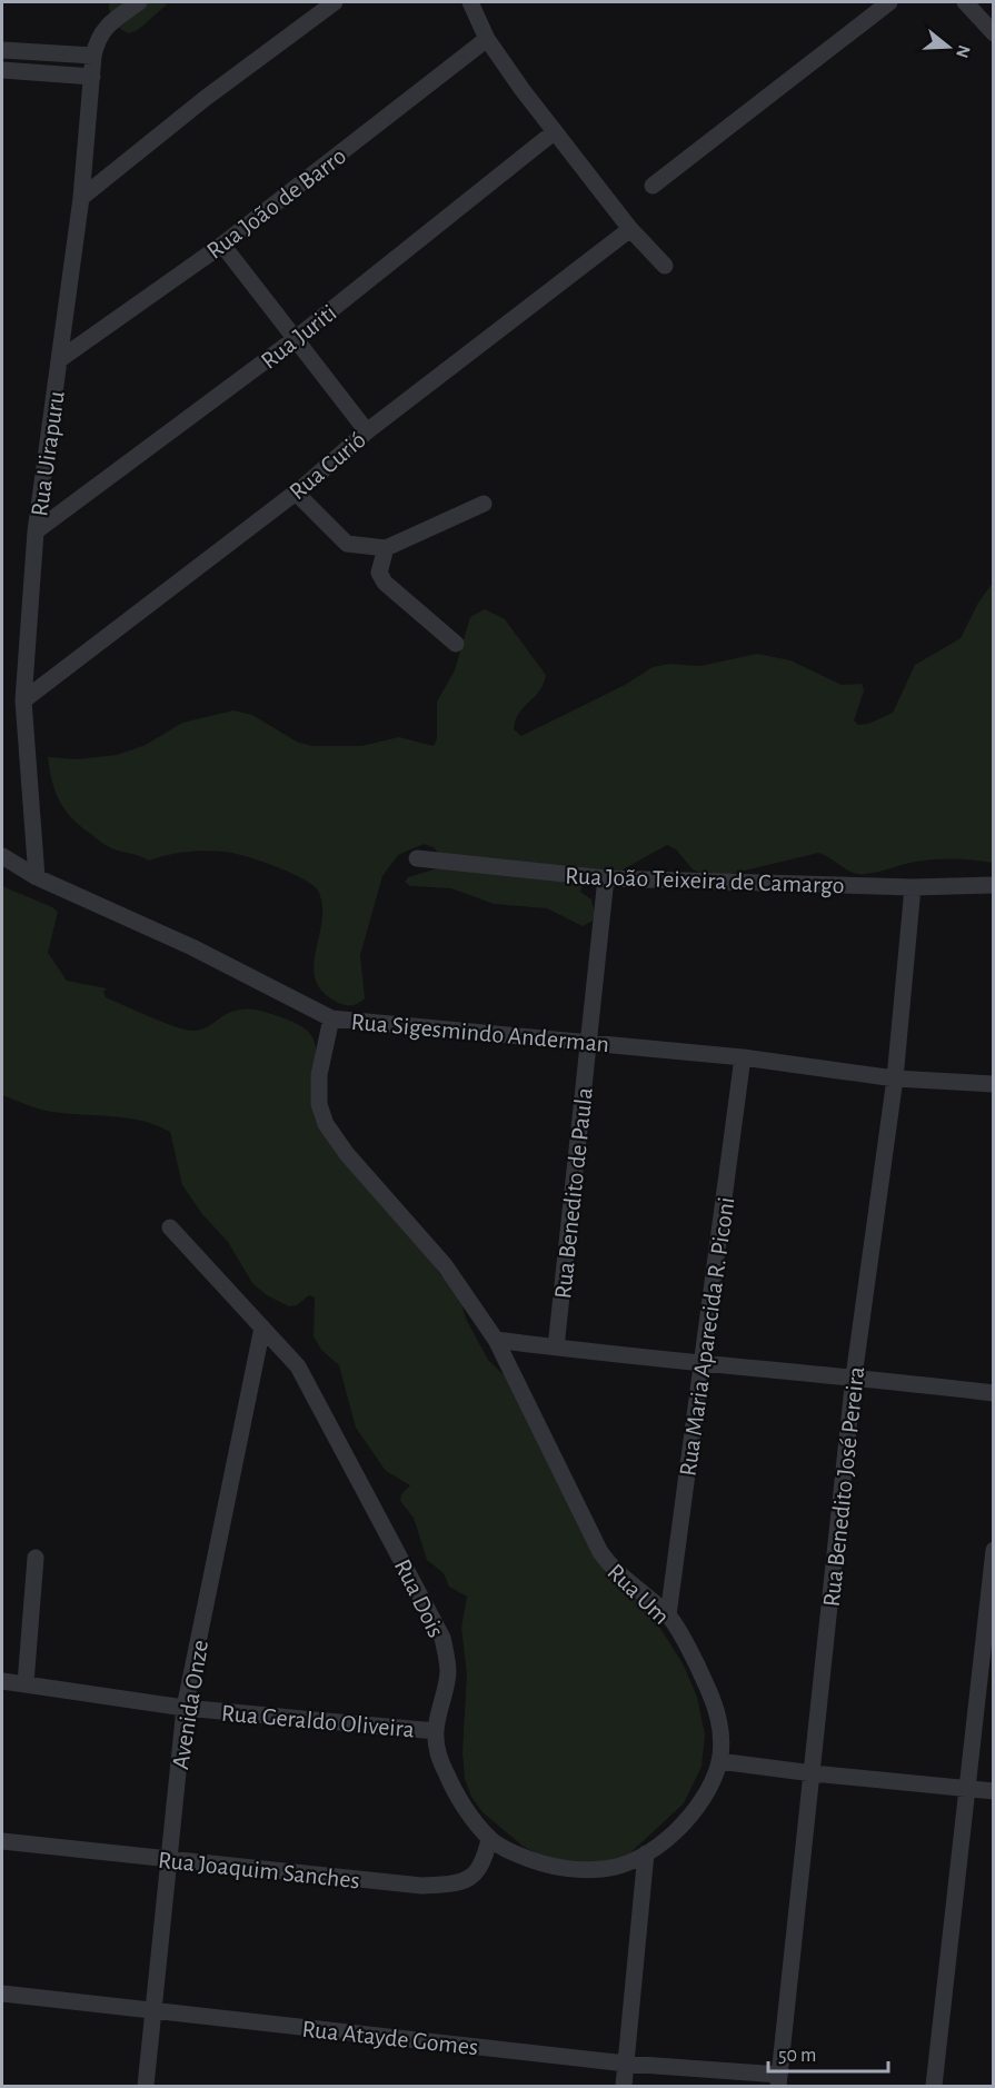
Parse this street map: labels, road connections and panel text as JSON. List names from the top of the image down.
{
  "streets": {
    "street": [
      "Rua João de Barro",
      "Rua Juriti",
      "Rua Uirapuru",
      "Rua Curió",
      "Rua João Teixeira de Camargo",
      "Rua Sigesmindo Anderman",
      "Rua Benedito de Paula",
      "Rua Maria Aparecida R. Piconi",
      "Rua Benedito José Pereira",
      "Rua Um",
      "Rua Dois",
      "Avenida Onze",
      "Rua Geraldo Oliveira",
      "Rua Joaquim Sanches",
      "Rua Atayde Gomes"
    ]
  },
  "crossings": [
    ["Rua João de Barro", "Rua Uirapuru"],
    ["Rua Juriti", "Rua Uirapuru"],
    ["Rua Uirapuru", "Rua Curió"],
    ["Rua Uirapuru", "Rua Sigesmindo Anderman"],
    ["Rua João Teixeira de Camargo", "Rua Benedito de Paula"],
    ["Rua João Teixeira de Camargo", "Rua Benedito José Pereira"],
    ["Rua Sigesmindo Anderman", "Rua Benedito de Paula"],
    ["Rua Sigesmindo Anderman", "Rua Maria Aparecida R. Piconi"],
    ["Rua Sigesmindo Anderman", "Rua Benedito José Pereira"],
    ["Rua Sigesmindo Anderman", "Rua Um"],
    ["Rua Maria Aparecida R. Piconi", "Rua Um"],
    ["Rua Benedito José Pereira", "Rua Atayde Gomes"],
    ["Rua Um", "Rua Dois"],
    ["Rua Dois", "Avenida Onze"],
    ["Rua Dois", "Rua Geraldo Oliveira"],
    ["Rua Dois", "Rua Joaquim Sanches"],
    ["Avenida Onze", "Rua Geraldo Oliveira"],
    ["Avenida Onze", "Rua Joaquim Sanches"],
    ["Avenida Onze", "Rua Atayde Gomes"]
  ],
  "scale_bar": "50 m",
  "north": "right"
}
